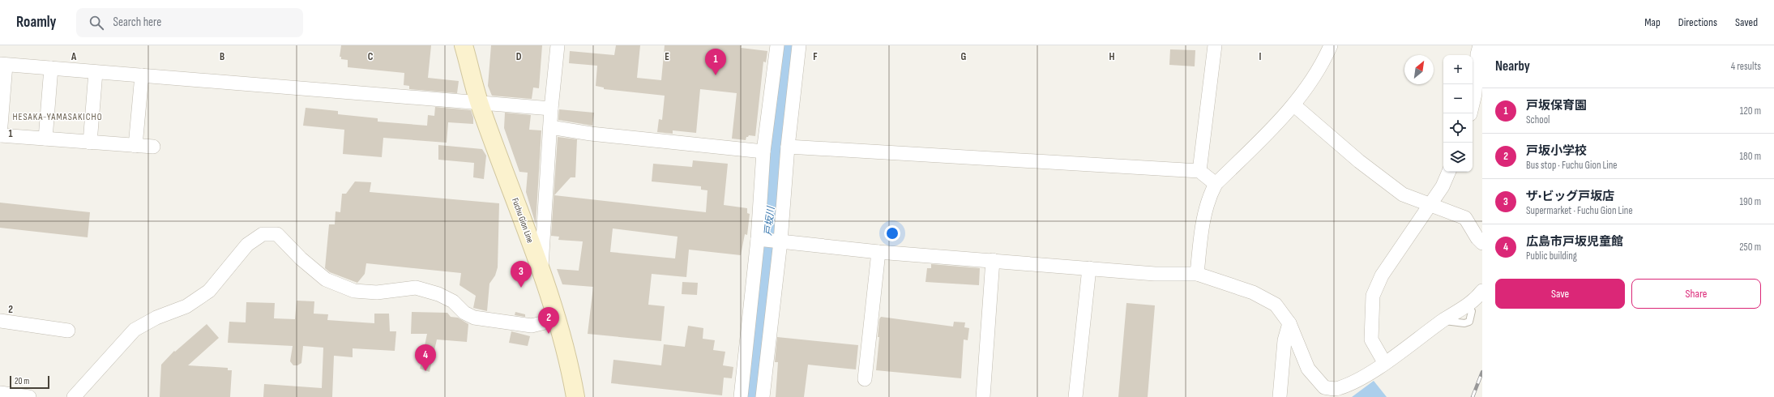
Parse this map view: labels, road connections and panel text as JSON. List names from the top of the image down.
{
  "streets": {
    "main road": ["Fuchu Gion Line"]
  },
  "districts": ["HESAKA-YAMASAKICHO"],
  "water": ["戸坂川"],
  "scale_bar": "20 m",
  "north": "top right",
  "page": {
    "header": "Roamly",
    "search": "Search here",
    "nav": ["Map", "Directions", "Saved"],
    "heading": ["Nearby", "4 results"],
    "pins": [
      "1",
      "3",
      "2",
      "4"
    ],
    "map_buttons": ["+", "−"],
    "list": [
      {
        "mark": "1",
        "name": "戸坂保育園",
        "note": "School",
        "value": "120 m"
      },
      {
        "mark": "2",
        "name": "戸坂小学校",
        "note": "Bus stop · Fuchu Gion Line",
        "value": "180 m"
      },
      {
        "mark": "3",
        "name": "ザ•ビッグ戸坂店",
        "note": "Supermarket · Fuchu Gion Line",
        "value": "190 m"
      },
      {
        "mark": "4",
        "name": "広島市戸坂児童館",
        "note": "Public building",
        "value": "250 m"
      }
    ],
    "buttons": ["Save", "Share"],
    "scale": "20 m"
  },
  "grid": {
    "columns": [
      "A",
      "B",
      "C",
      "D",
      "E",
      "F",
      "G",
      "H",
      "I"
    ],
    "rows": ["1", "2"]
  }
}
